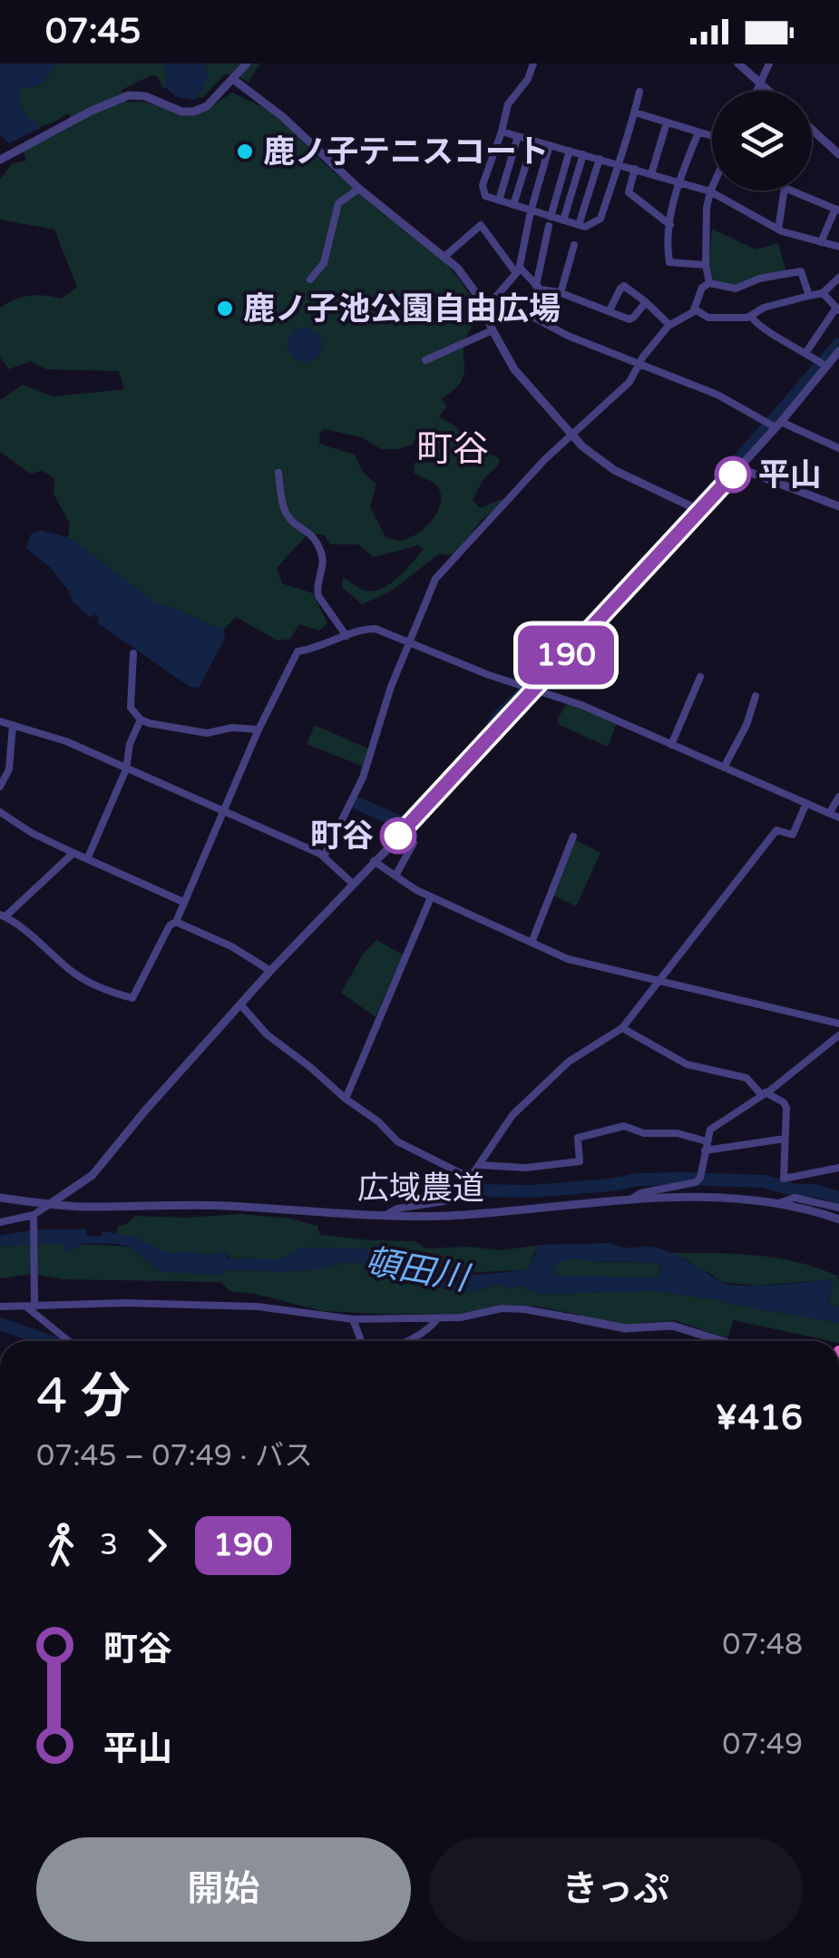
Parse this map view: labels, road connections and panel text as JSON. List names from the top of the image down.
{
  "streets": {
    "street": ["広域農道"]
  },
  "districts": ["町谷"],
  "water": ["頓田川"],
  "places": [
    "鹿ノ子テニスコート",
    "鹿ノ子池公園自由広場",
    "平山",
    "町谷"
  ],
  "lines": ["bus line 190"],
  "page": {
    "status": "07:45",
    "on_map": "190",
    "heading": ["4 分", "07:45 – 07:49 · バス", "¥416"],
    "legs": ["3", "190"],
    "list": [
      {
        "name": "町谷",
        "value": "07:48"
      },
      {
        "name": "平山",
        "value": "07:49"
      }
    ],
    "buttons": ["開始", "きっぷ"]
  }
}
